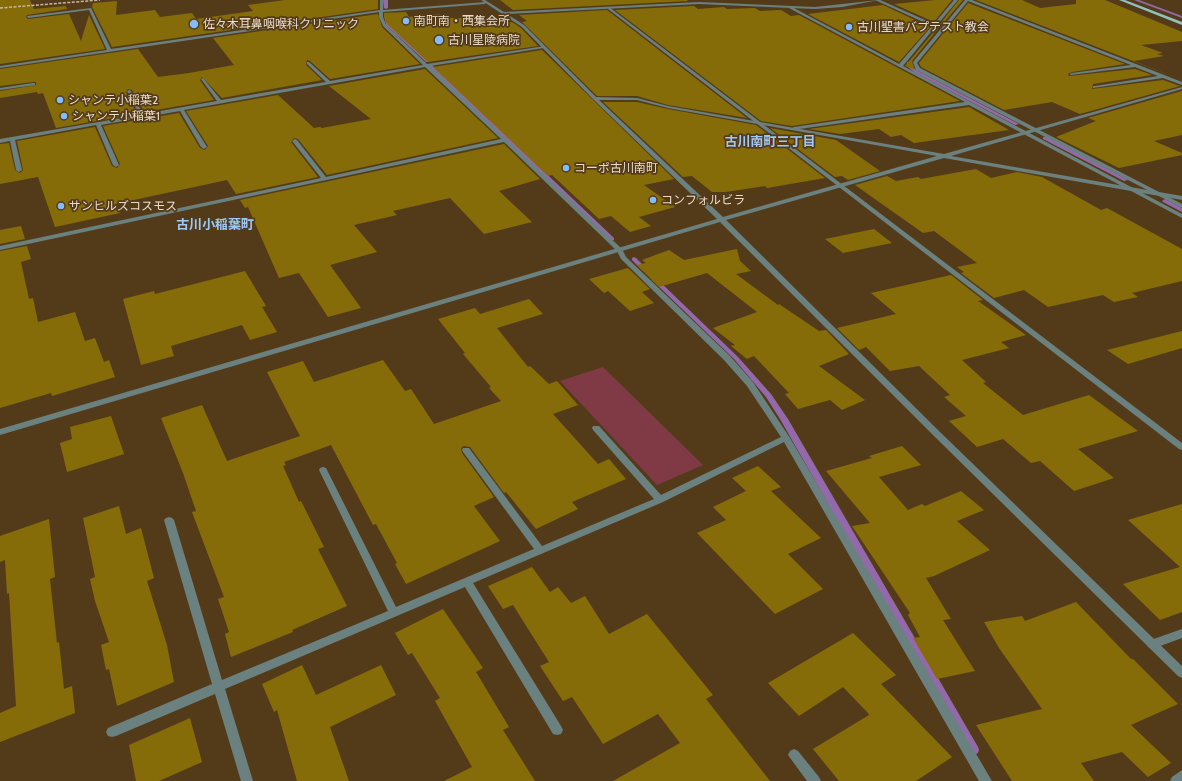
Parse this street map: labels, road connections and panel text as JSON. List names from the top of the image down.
{
  "districts": ["古川南町三丁目", "古川小稲葉町"],
  "places": [
    "南町南・西集会所",
    "佐々木耳鼻咽喉科クリニック",
    "古川聖書バプテスト教会",
    "古川星陵病院",
    "シャンテ小稲葉2",
    "シャンテ小稲葉1",
    "コーポ古川南町",
    "コンフォルビラ",
    "サンヒルズコスモス"
  ]
}
